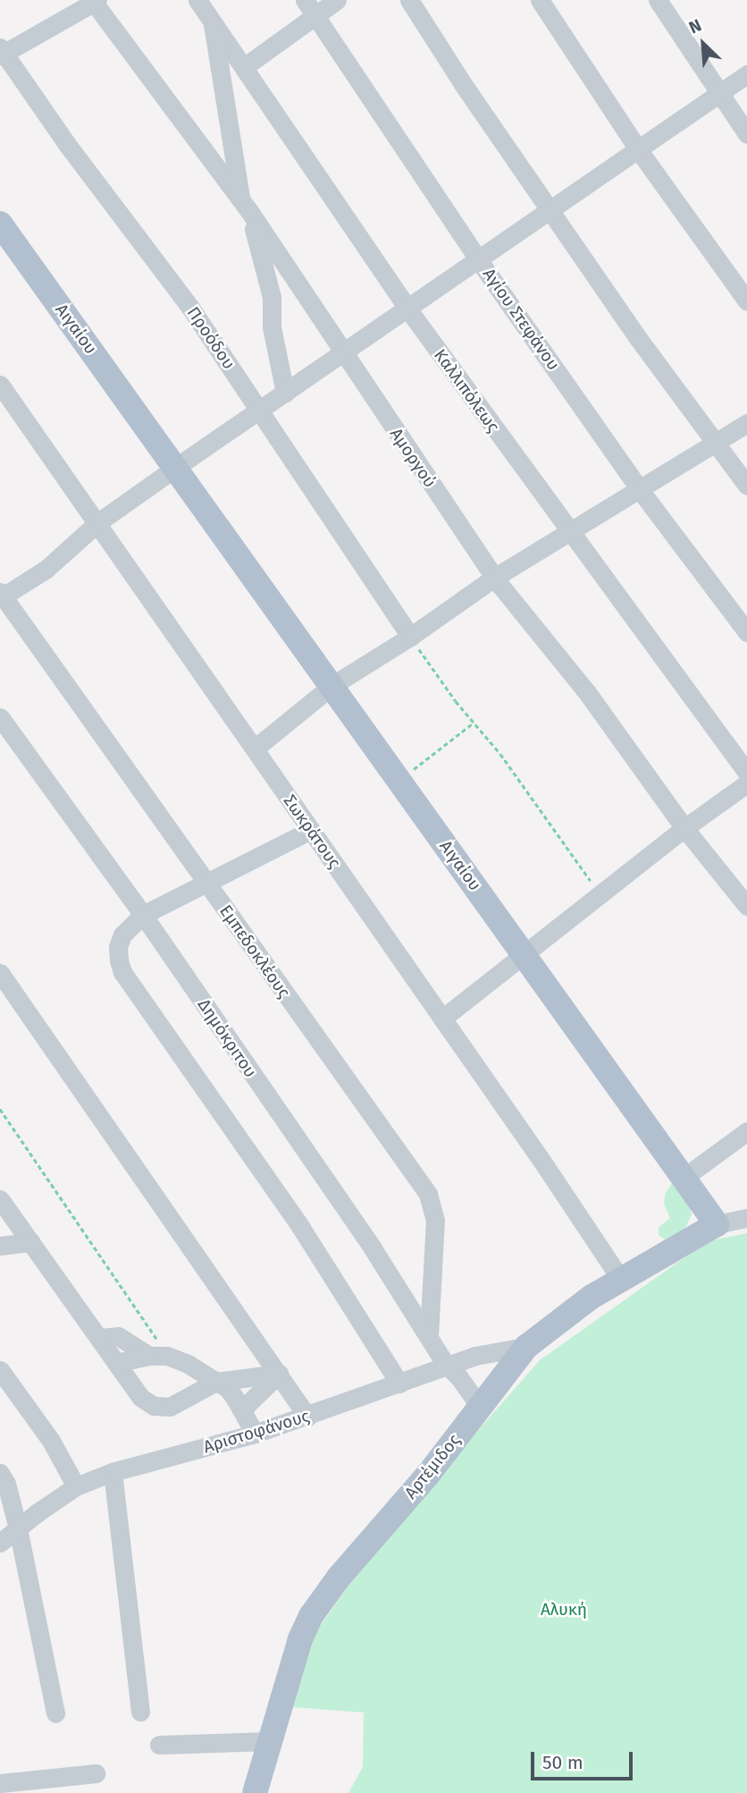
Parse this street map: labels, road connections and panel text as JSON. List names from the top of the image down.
{
  "streets": {
    "main road": ["Αιγαίου", "Αρτέμιδος"],
    "street": [
      "Αγίου Στεφάνου",
      "Προόδου",
      "Καλλιπόλεως",
      "Αμοργού",
      "Σωκράτους",
      "Εμπεδοκλέους",
      "Δημόκριτου",
      "Αριστοφάνους"
    ]
  },
  "crossings": [
    ["Αιγαίου", "Αρτέμιδος"],
    ["Σωκράτους", "Αρτέμιδος"],
    ["Εμπεδοκλέους", "Δημόκριτου"],
    ["Δημόκριτου", "Αριστοφάνους"],
    ["Δημόκριτου", "Αρτέμιδος"],
    ["Αριστοφάνους", "Αρτέμιδος"]
  ],
  "parks": ["Αλυκή"],
  "scale_bar": "50 m",
  "north": "top left"
}
